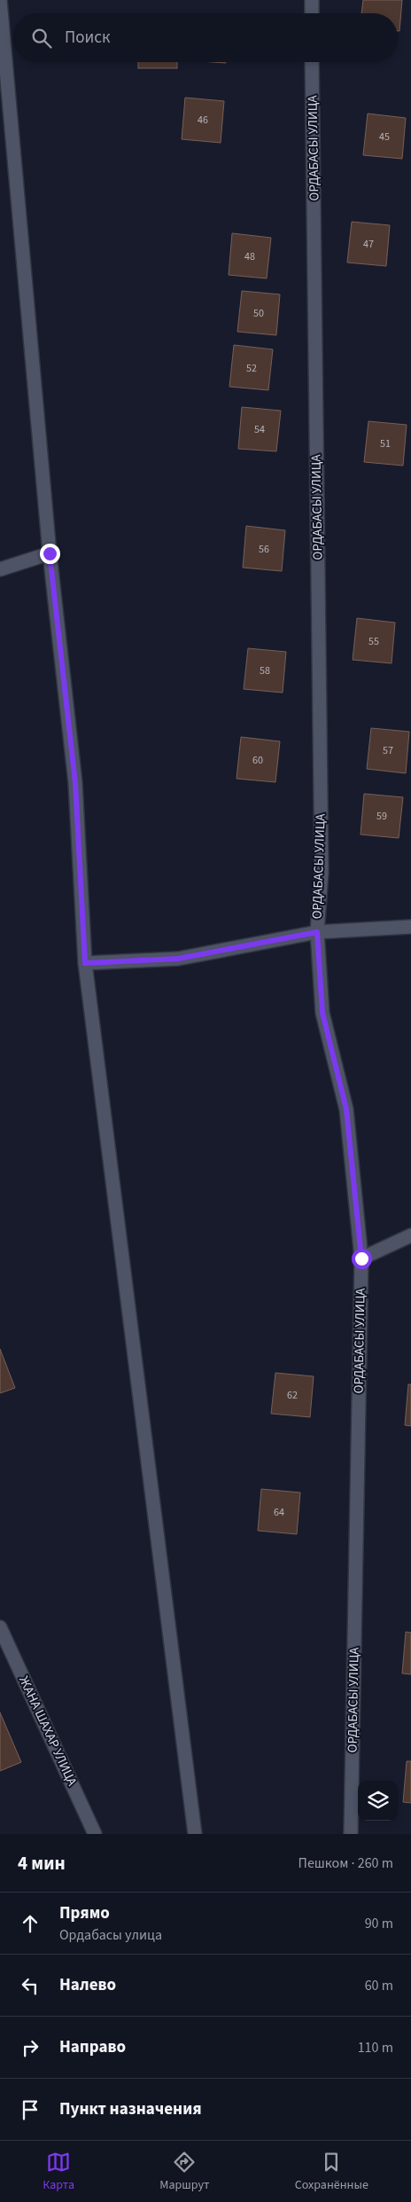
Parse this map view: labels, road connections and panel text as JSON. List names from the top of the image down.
{
  "streets": {
    "street": ["ОРДАБАСЫ УЛИЦА", "ЖАНА ШАХАР УЛИЦА"]
  },
  "house_numbers": [
    "46",
    "45",
    "47",
    "48",
    "50",
    "52",
    "54",
    "51",
    "56",
    "55",
    "58",
    "57",
    "60",
    "59",
    "62",
    "64"
  ],
  "page": {
    "search": "Поиск",
    "heading": ["4 мин", "Пешком · 260 m"],
    "list": [
      ["Прямо", "Ордабасы улица", "90 m"],
      ["Налево", "60 m"],
      ["Направо", "110 m"],
      "Пункт назначения"
    ],
    "nav": ["Карта", "Маршрут", "Сохранённые"]
  }
}
